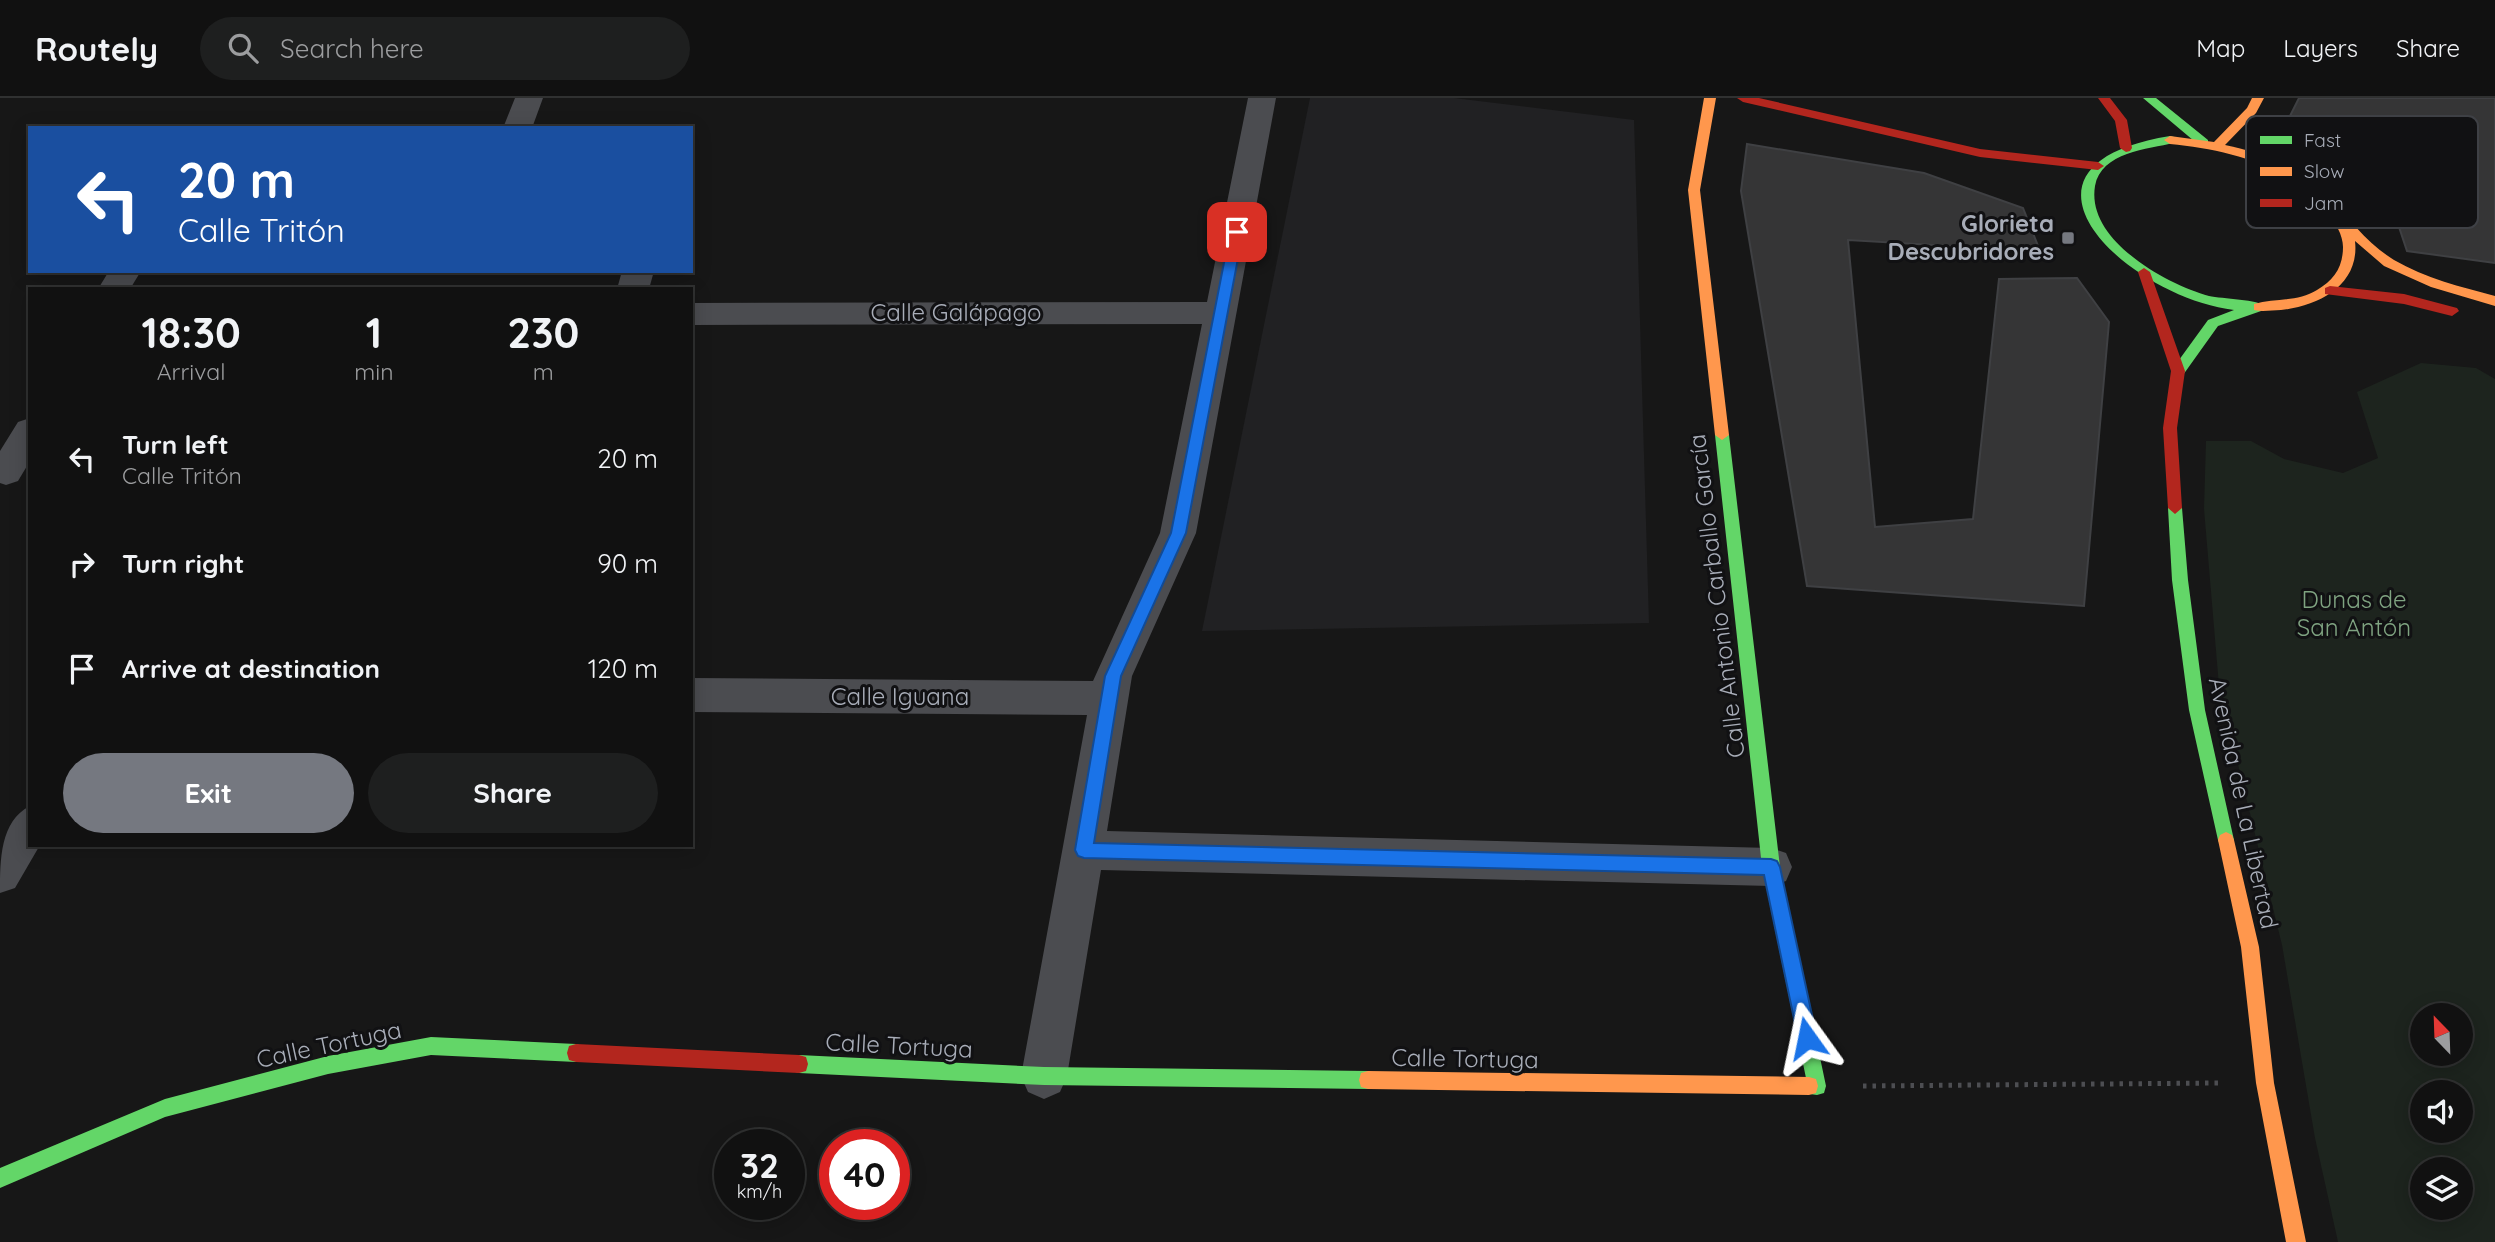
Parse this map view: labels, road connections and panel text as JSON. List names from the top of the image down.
{
  "streets": {
    "street": [
      "Calle Galápago",
      "Calle Antonio Carballo García",
      "Calle Iguana",
      "Avenida de La Libertad",
      "Calle Tortuga"
    ]
  },
  "crossings": [
    ["Calle Antonio Carballo García", "Calle Tortuga"]
  ],
  "parks": ["Dunas de San Antón"],
  "places": {
    "transit": ["Glorieta Descubridores"]
  },
  "legend": ["Fast", "Slow", "Jam"],
  "north": "top left",
  "page": {
    "header": "Routely",
    "search": "Search here",
    "nav": ["Map", "Layers", "Share"],
    "turn": ["20 m", "Calle Tritón"],
    "eta": [
      "18:30",
      "Arrival",
      "1",
      "min",
      "230",
      "m"
    ],
    "list": [
      {
        "name": "Turn left",
        "note": "Calle Tritón",
        "value": "20 m"
      },
      {
        "name": "Turn right",
        "value": "90 m"
      },
      {
        "name": "Arrive at destination",
        "value": "120 m"
      }
    ],
    "buttons": ["Exit", "Share"],
    "speed": "32 km/h",
    "limit": "40"
  }
}
